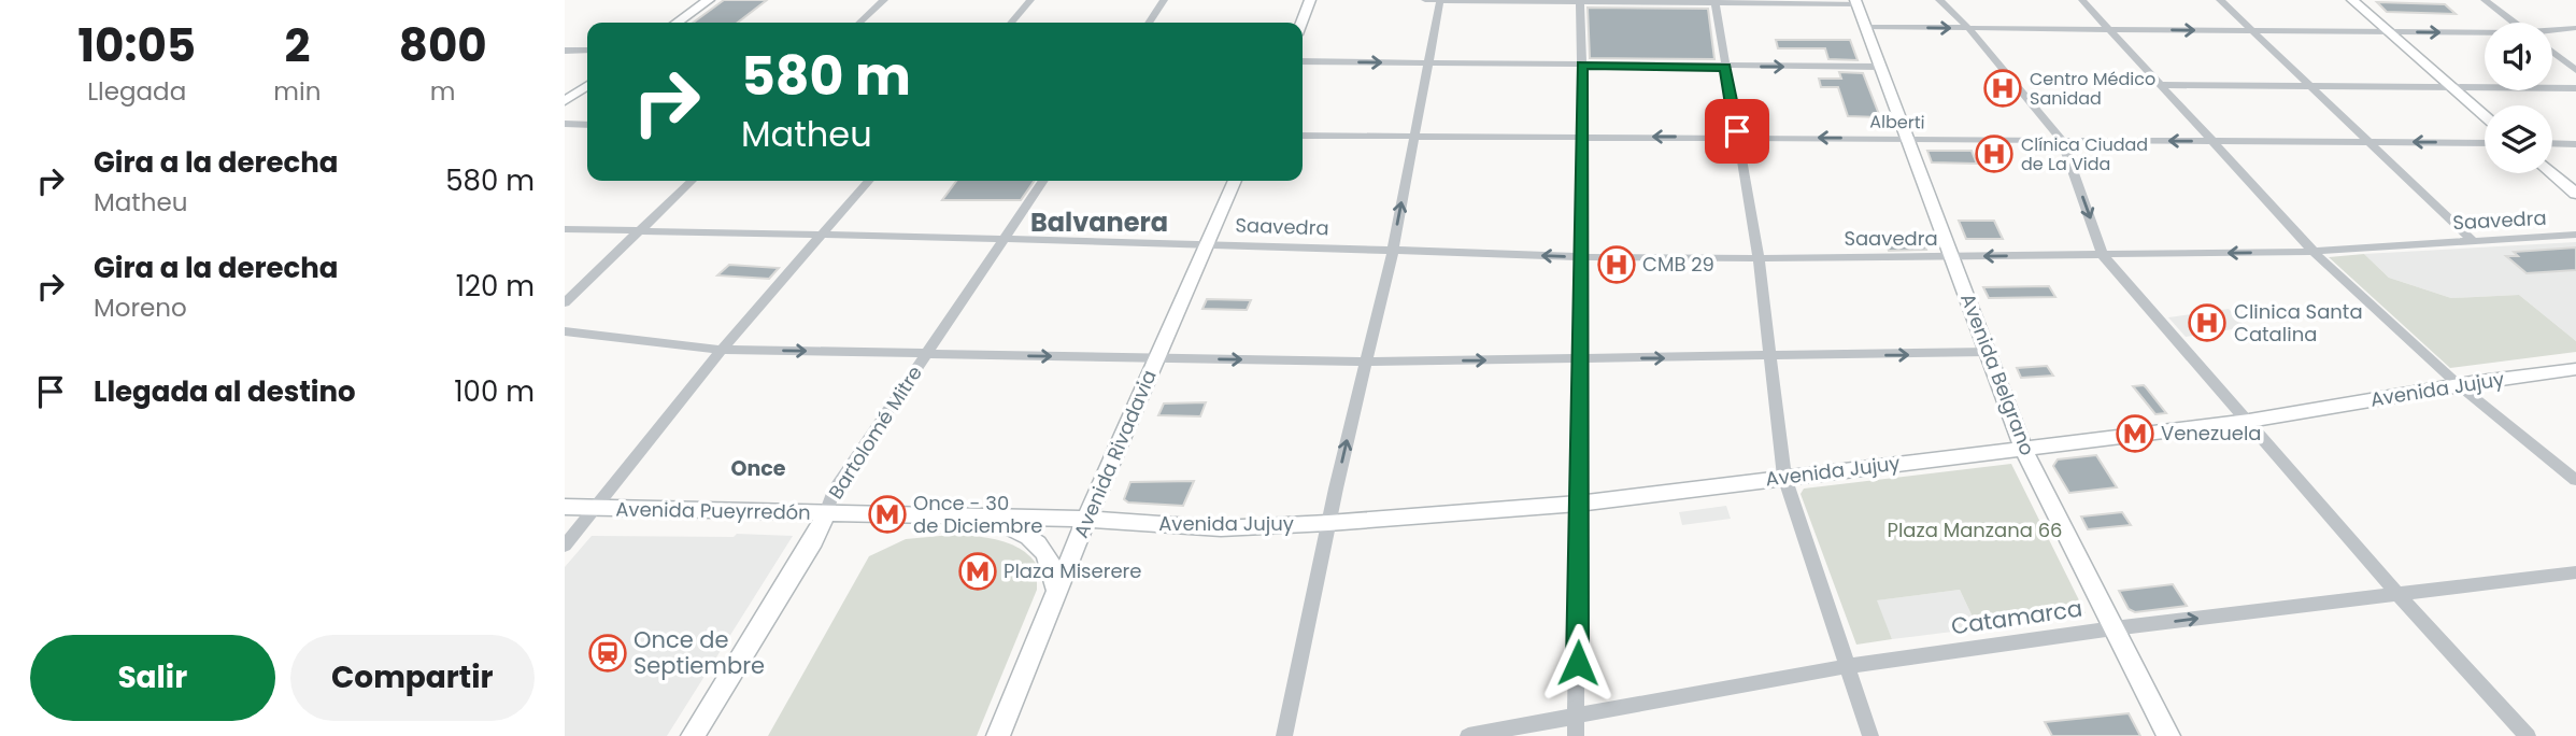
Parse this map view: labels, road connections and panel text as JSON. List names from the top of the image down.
{
  "streets": {
    "main road": [
      "Avenida Belgrano",
      "Avenida Jujuy",
      "Bartolomé Mitre",
      "Avenida Rivadavia",
      "Avenida Pueyrredón"
    ],
    "street": ["Alberti", "Saavedra", "Catamarca"]
  },
  "crossings": [
    ["Alberti", "Avenida Belgrano"],
    ["Saavedra", "Avenida Belgrano"],
    ["Saavedra", "Bartolomé Mitre"],
    ["Saavedra", "Avenida Rivadavia"],
    ["Avenida Belgrano", "Avenida Jujuy"],
    ["Avenida Belgrano", "Catamarca"],
    ["Avenida Jujuy", "Avenida Rivadavia"],
    ["Avenida Jujuy", "Avenida Pueyrredón"],
    ["Bartolomé Mitre", "Avenida Pueyrredón"],
    ["Avenida Rivadavia", "Avenida Pueyrredón"]
  ],
  "districts": ["Balvanera", "Once"],
  "parks": ["Plaza Manzana 66"],
  "places": {
    "hospital": [
      "Centro Médico Sanidad",
      "Clínica Ciudad de La Vida",
      "CMB 29",
      "Clinica Santa Catalina"
    ],
    "metro station": ["Venezuela", "Once - 30 de Diciembre", "Plaza Miserere"],
    "station": ["Once de Septiembre"]
  },
  "page": {
    "eta": [
      "10:05",
      "Llegada",
      "2",
      "min",
      "800",
      "m"
    ],
    "turn": ["580 m", "Matheu"],
    "list": [
      {
        "name": "Gira a la derecha",
        "note": "Matheu",
        "value": "580 m"
      },
      {
        "name": "Gira a la derecha",
        "note": "Moreno",
        "value": "120 m"
      },
      {
        "name": "Llegada al destino",
        "value": "100 m"
      }
    ],
    "buttons": ["Salir", "Compartir"]
  }
}
